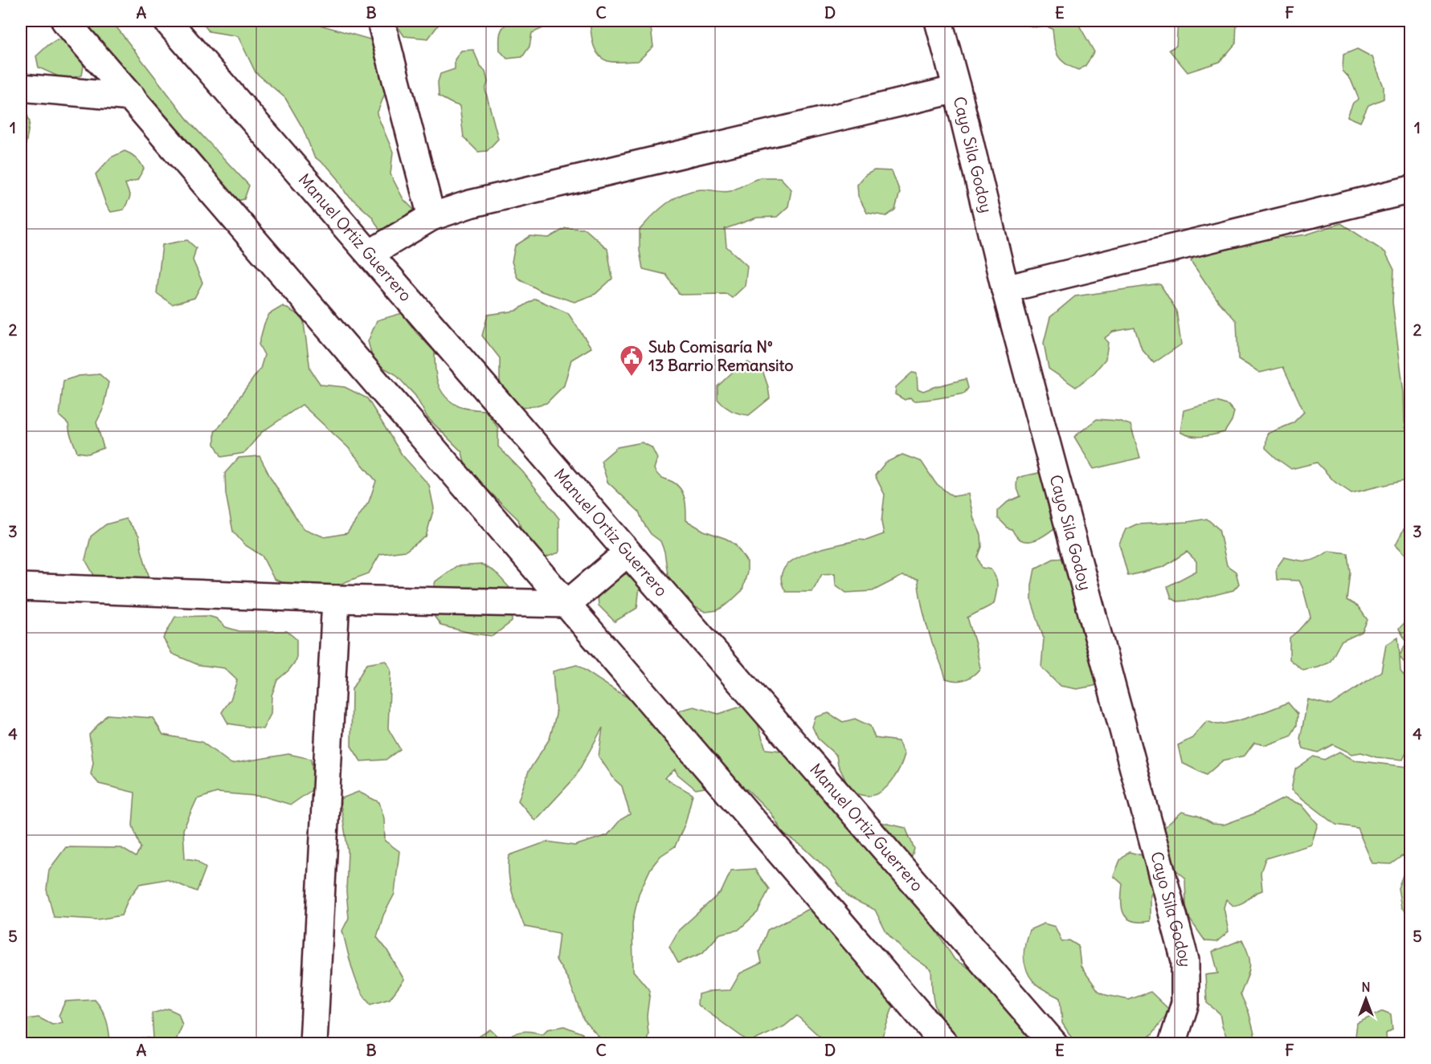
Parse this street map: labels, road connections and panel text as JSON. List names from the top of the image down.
{
  "streets": {
    "street": ["Cayo Sila Godoy", "Manuel Ortiz Guerrero"]
  },
  "places": {
    "public building": ["Sub Comisaría N° 13 Barrio Remansito"]
  },
  "north": "top",
  "grid": {
    "columns": [
      "A",
      "B",
      "C",
      "D",
      "E",
      "F"
    ],
    "rows": [
      "1",
      "2",
      "3",
      "4",
      "5"
    ]
  }
}
